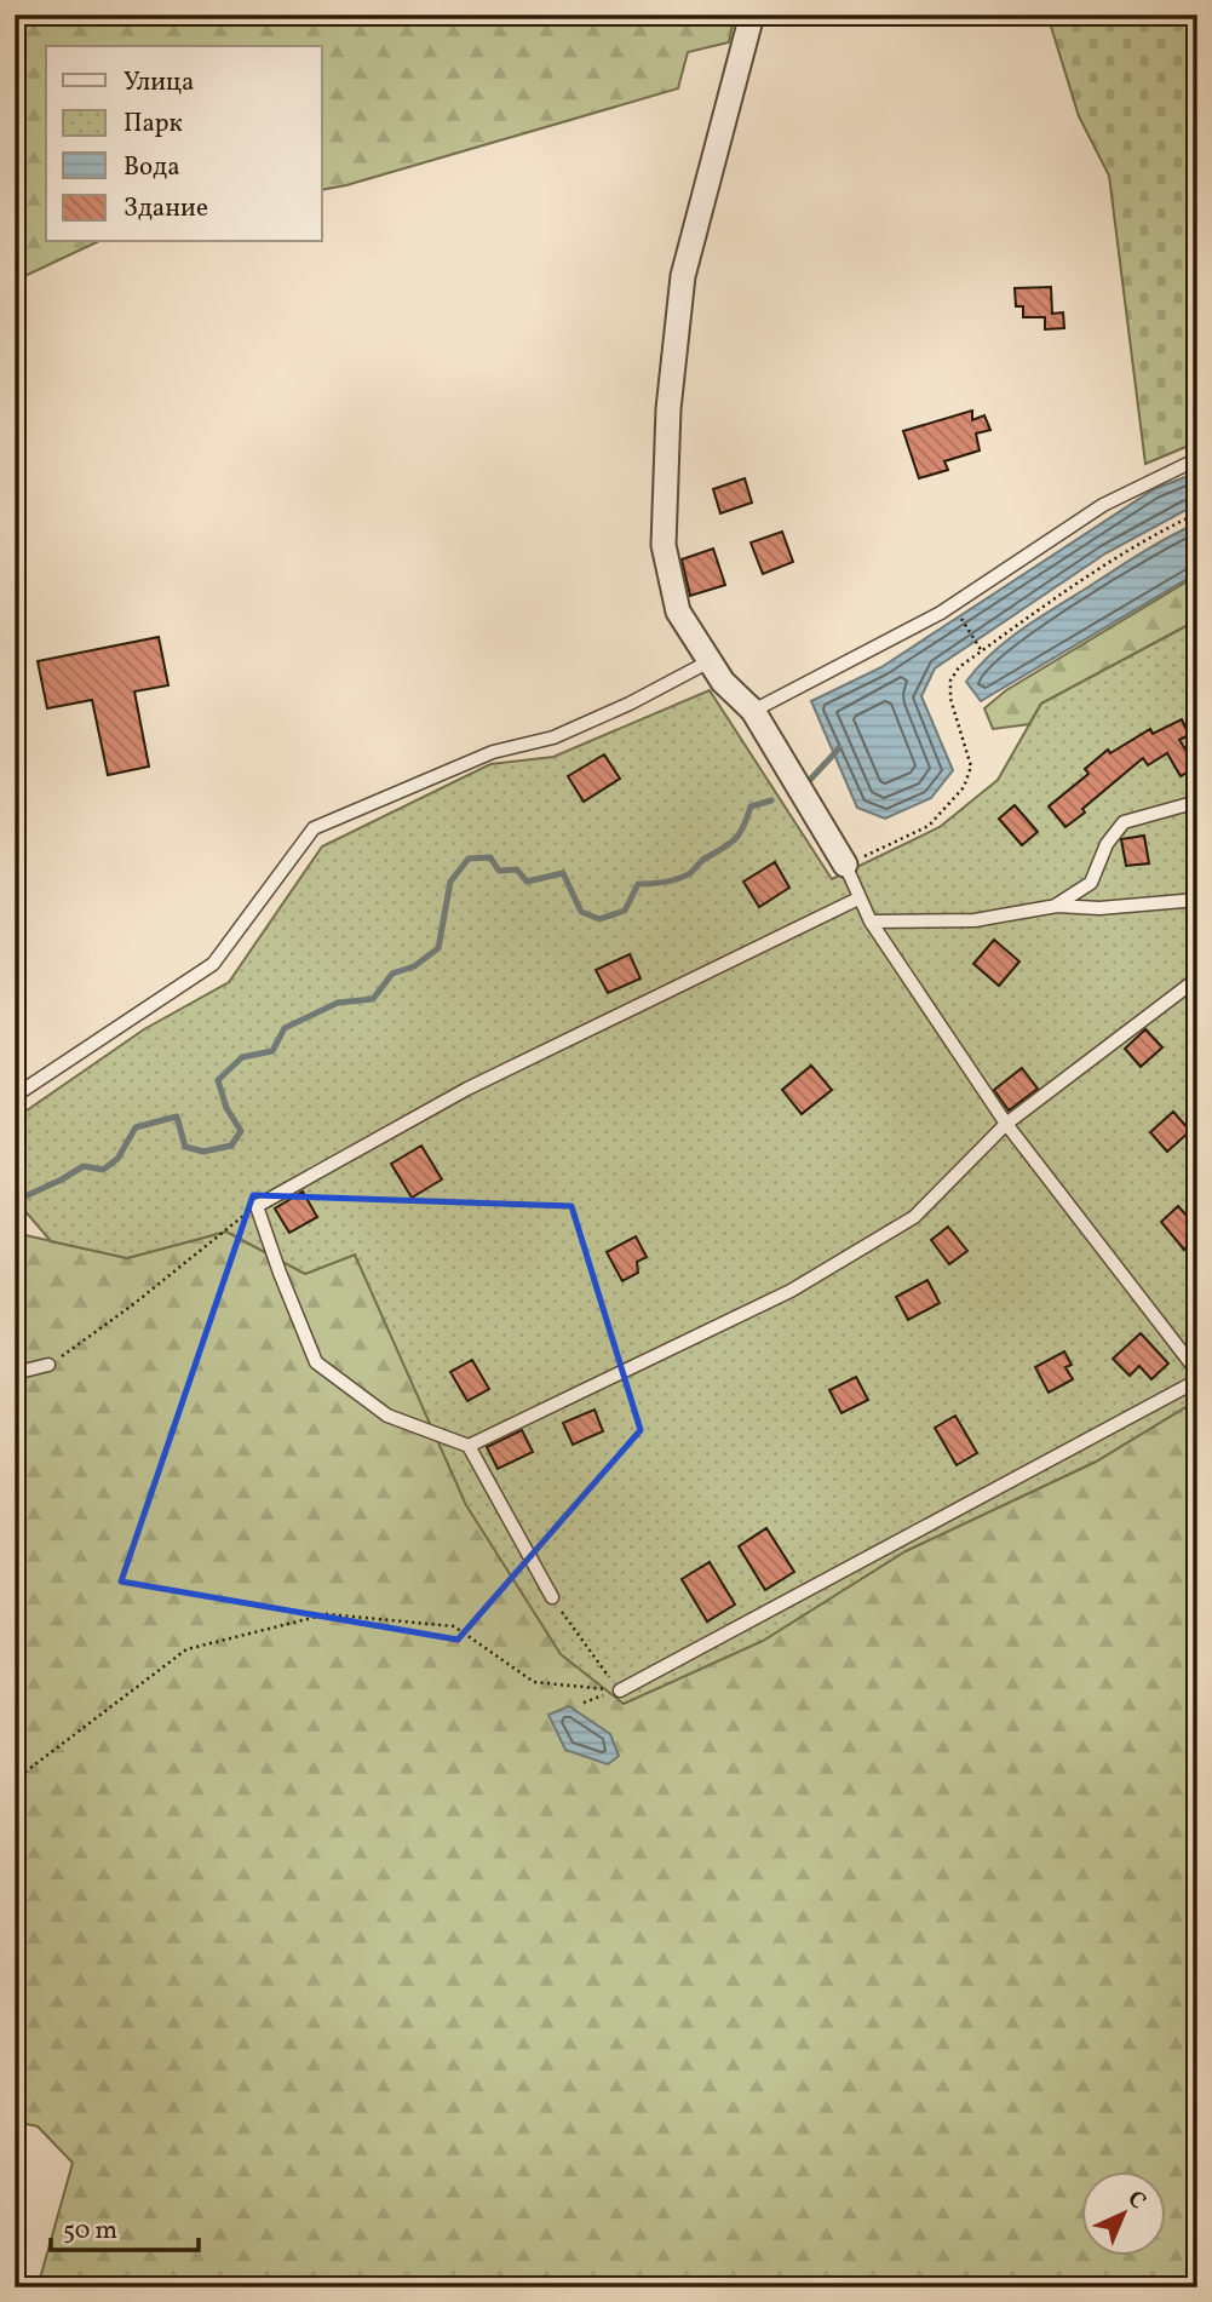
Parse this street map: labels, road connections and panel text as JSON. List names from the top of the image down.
{
  "legend": [
    "Улица",
    "Парк",
    "Вода",
    "Здание"
  ],
  "scale_bar": "50 m",
  "north": "top right"
}
